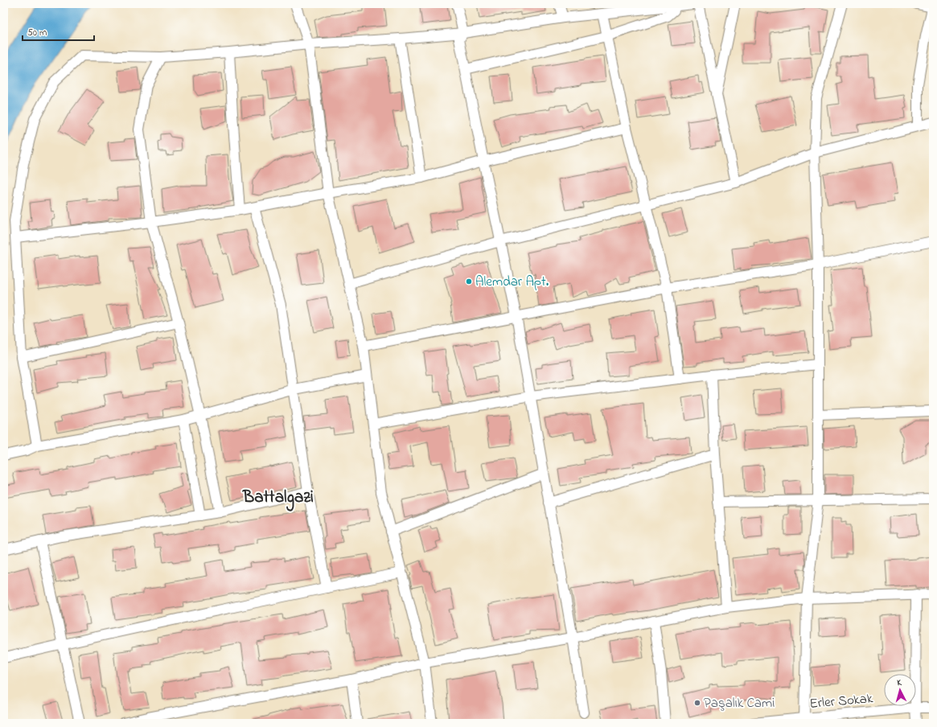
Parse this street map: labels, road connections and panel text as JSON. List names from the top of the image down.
{
  "streets": {
    "street": ["Erler Sokak"]
  },
  "districts": ["Battalgazi"],
  "places": ["Alemdar Apt.", "Paşalık Cami"],
  "scale_bar": "50 m",
  "north": "top"
}
